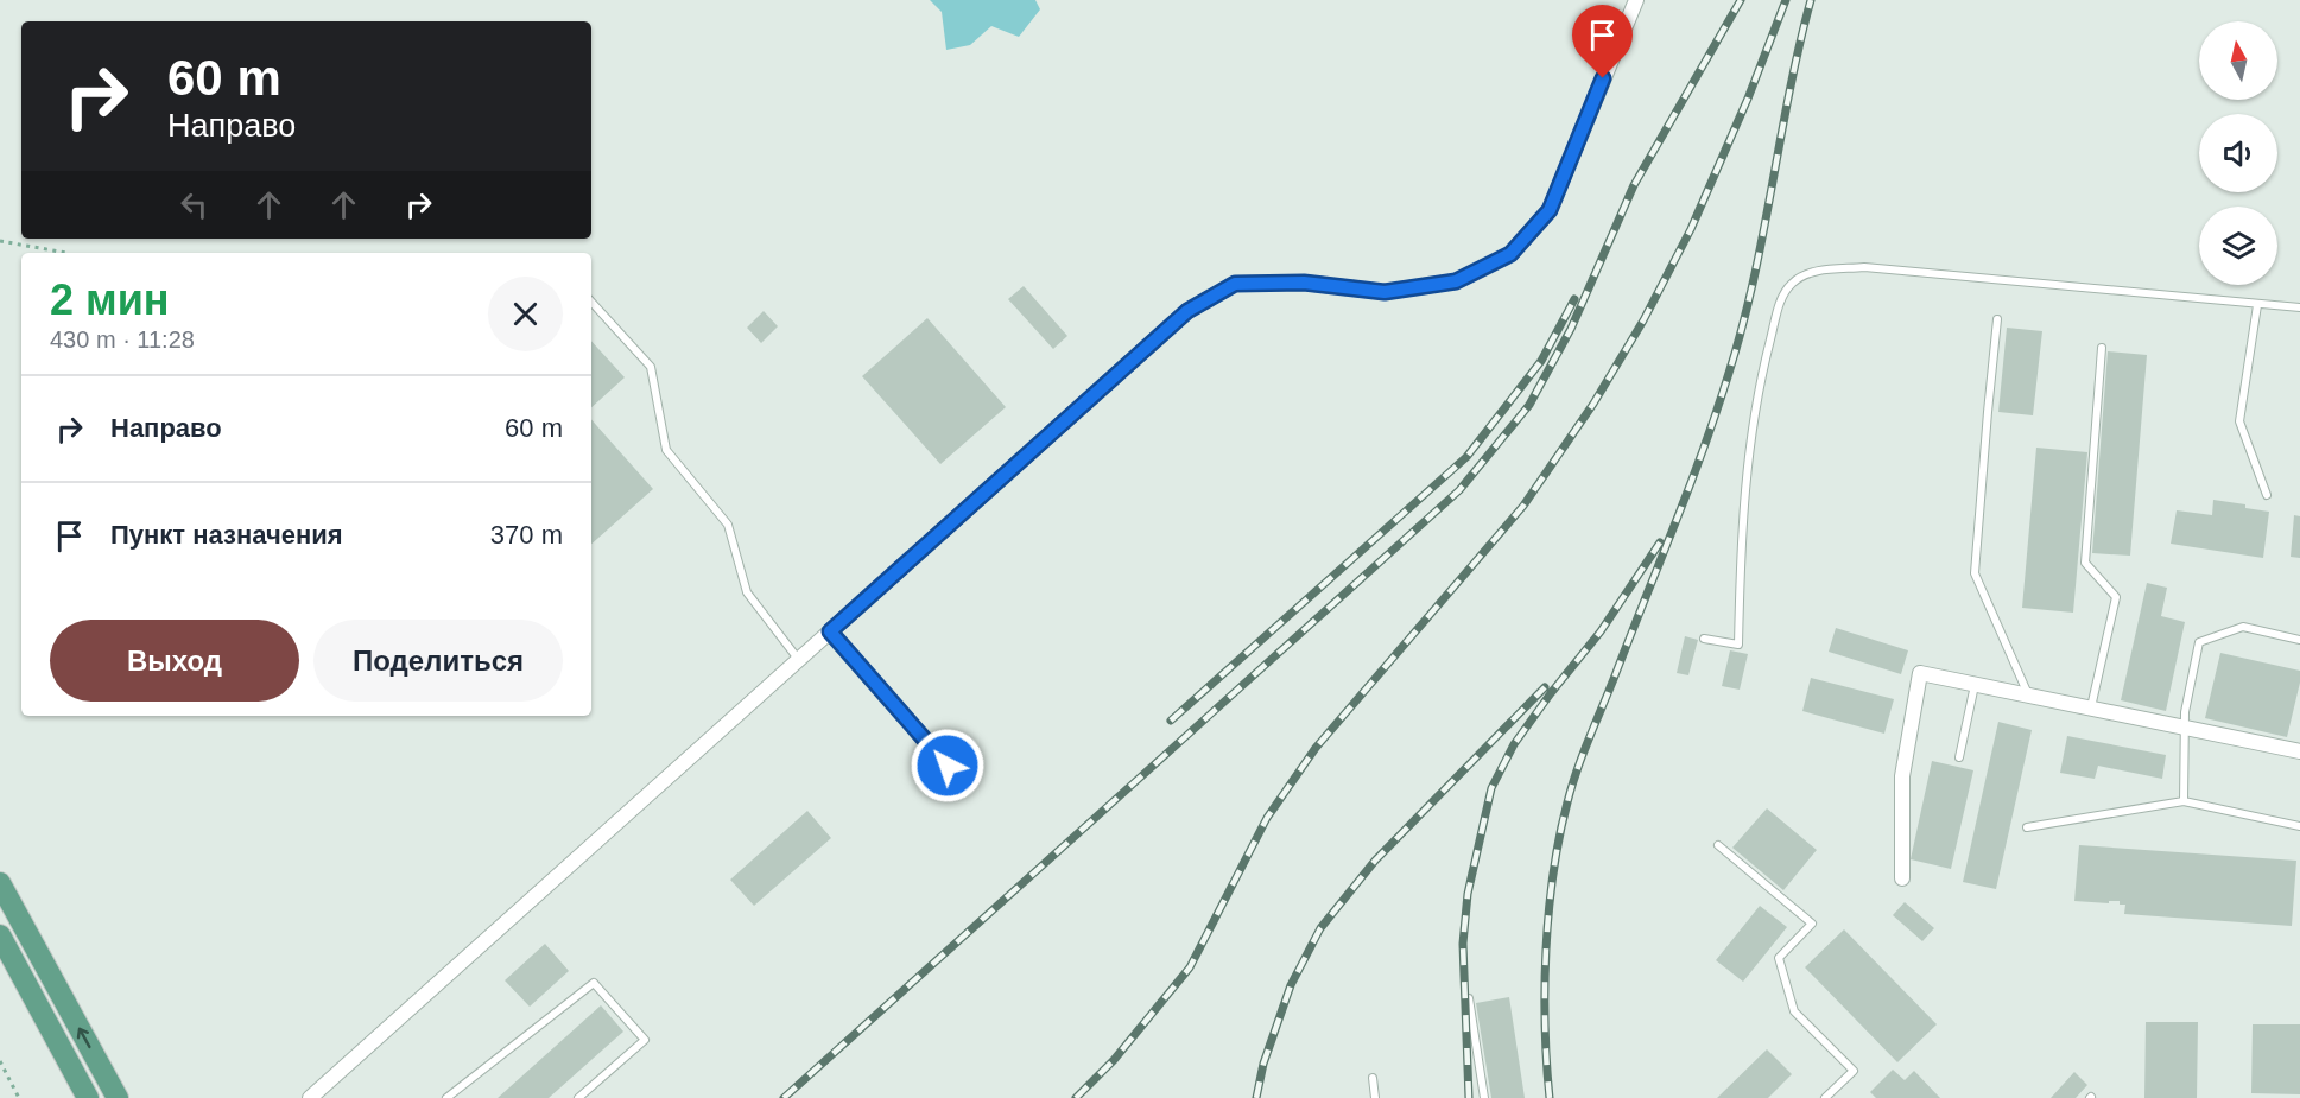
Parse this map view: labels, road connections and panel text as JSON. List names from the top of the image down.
{
  "north": "top",
  "page": {
    "turn": ["60 m", "Направо"],
    "heading": ["2 мин", "430 m · 11:28"],
    "list": [
      {
        "name": "Направо",
        "value": "60 m"
      },
      {
        "name": "Пункт назначения",
        "value": "370 m"
      }
    ],
    "buttons": ["Выход", "Поделиться"]
  }
}
